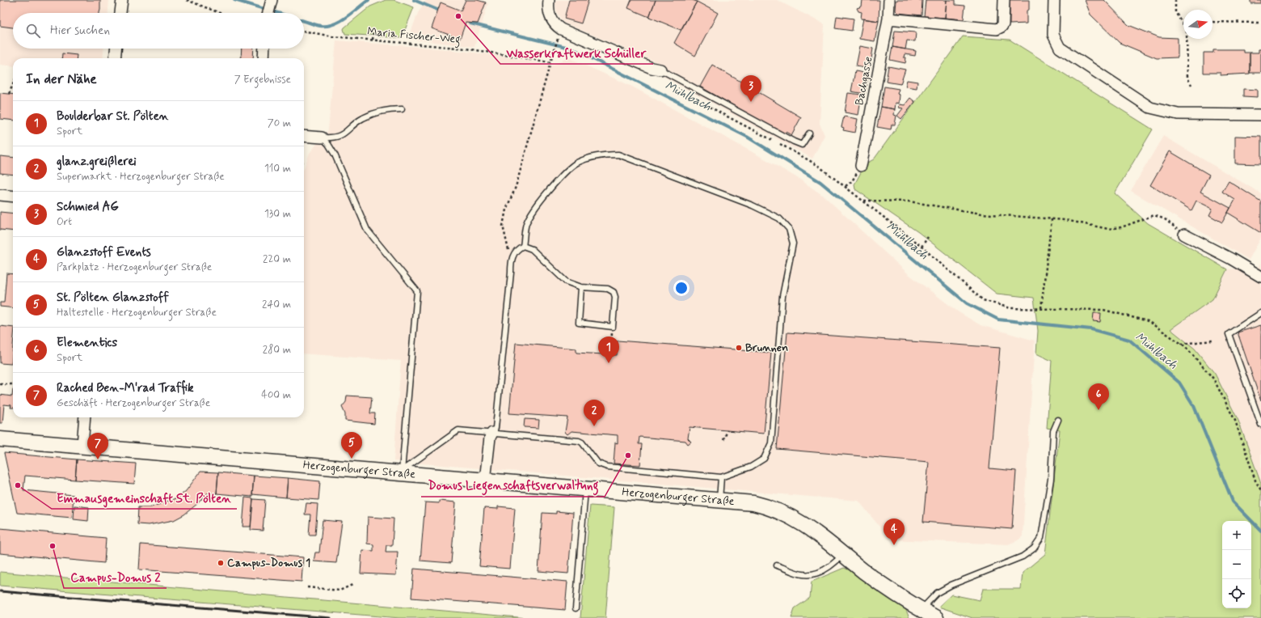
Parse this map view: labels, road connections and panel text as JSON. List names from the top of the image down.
{
  "streets": {
    "street": ["Bachgasse", "Herzogenburger Straße"],
    "path": ["Maria Fischer-Weg"]
  },
  "water": ["Mühlbach"],
  "places": [
    "Wasserkraftwerk Schüller",
    "Brunnen",
    "Domus Liegenschaftsverwaltung",
    "Emmausgemeinschaft St. Pölten",
    "Campus-Domus 2",
    "Campus-Domus 1"
  ],
  "north": "right",
  "page": {
    "search": "Hier suchen",
    "heading": ["In der Nähe", "7 Ergebnisse"],
    "pins": [
      "3",
      "1",
      "6",
      "2",
      "5",
      "7",
      "4"
    ],
    "list": [
      {
        "mark": "1",
        "name": "Boulderbar St. Pölten",
        "note": "Sport",
        "value": "70 m"
      },
      {
        "mark": "2",
        "name": "glanz.greißlerei",
        "note": "Supermarkt · Herzogenburger Straße",
        "value": "110 m"
      },
      {
        "mark": "3",
        "name": "Schmied AG",
        "note": "Ort",
        "value": "130 m"
      },
      {
        "mark": "4",
        "name": "Glanzstoff Events",
        "note": "Parkplatz · Herzogenburger Straße",
        "value": "220 m"
      },
      {
        "mark": "5",
        "name": "St. Pölten Glanzstoff",
        "note": "Haltestelle · Herzogenburger Straße",
        "value": "240 m"
      },
      {
        "mark": "6",
        "name": "Elementics",
        "note": "Sport",
        "value": "280 m"
      },
      {
        "mark": "7",
        "name": "Rached Ben-M'rad Traffik",
        "note": "Geschäft · Herzogenburger Straße",
        "value": "400 m"
      }
    ],
    "map_buttons": ["+", "−"]
  }
}
